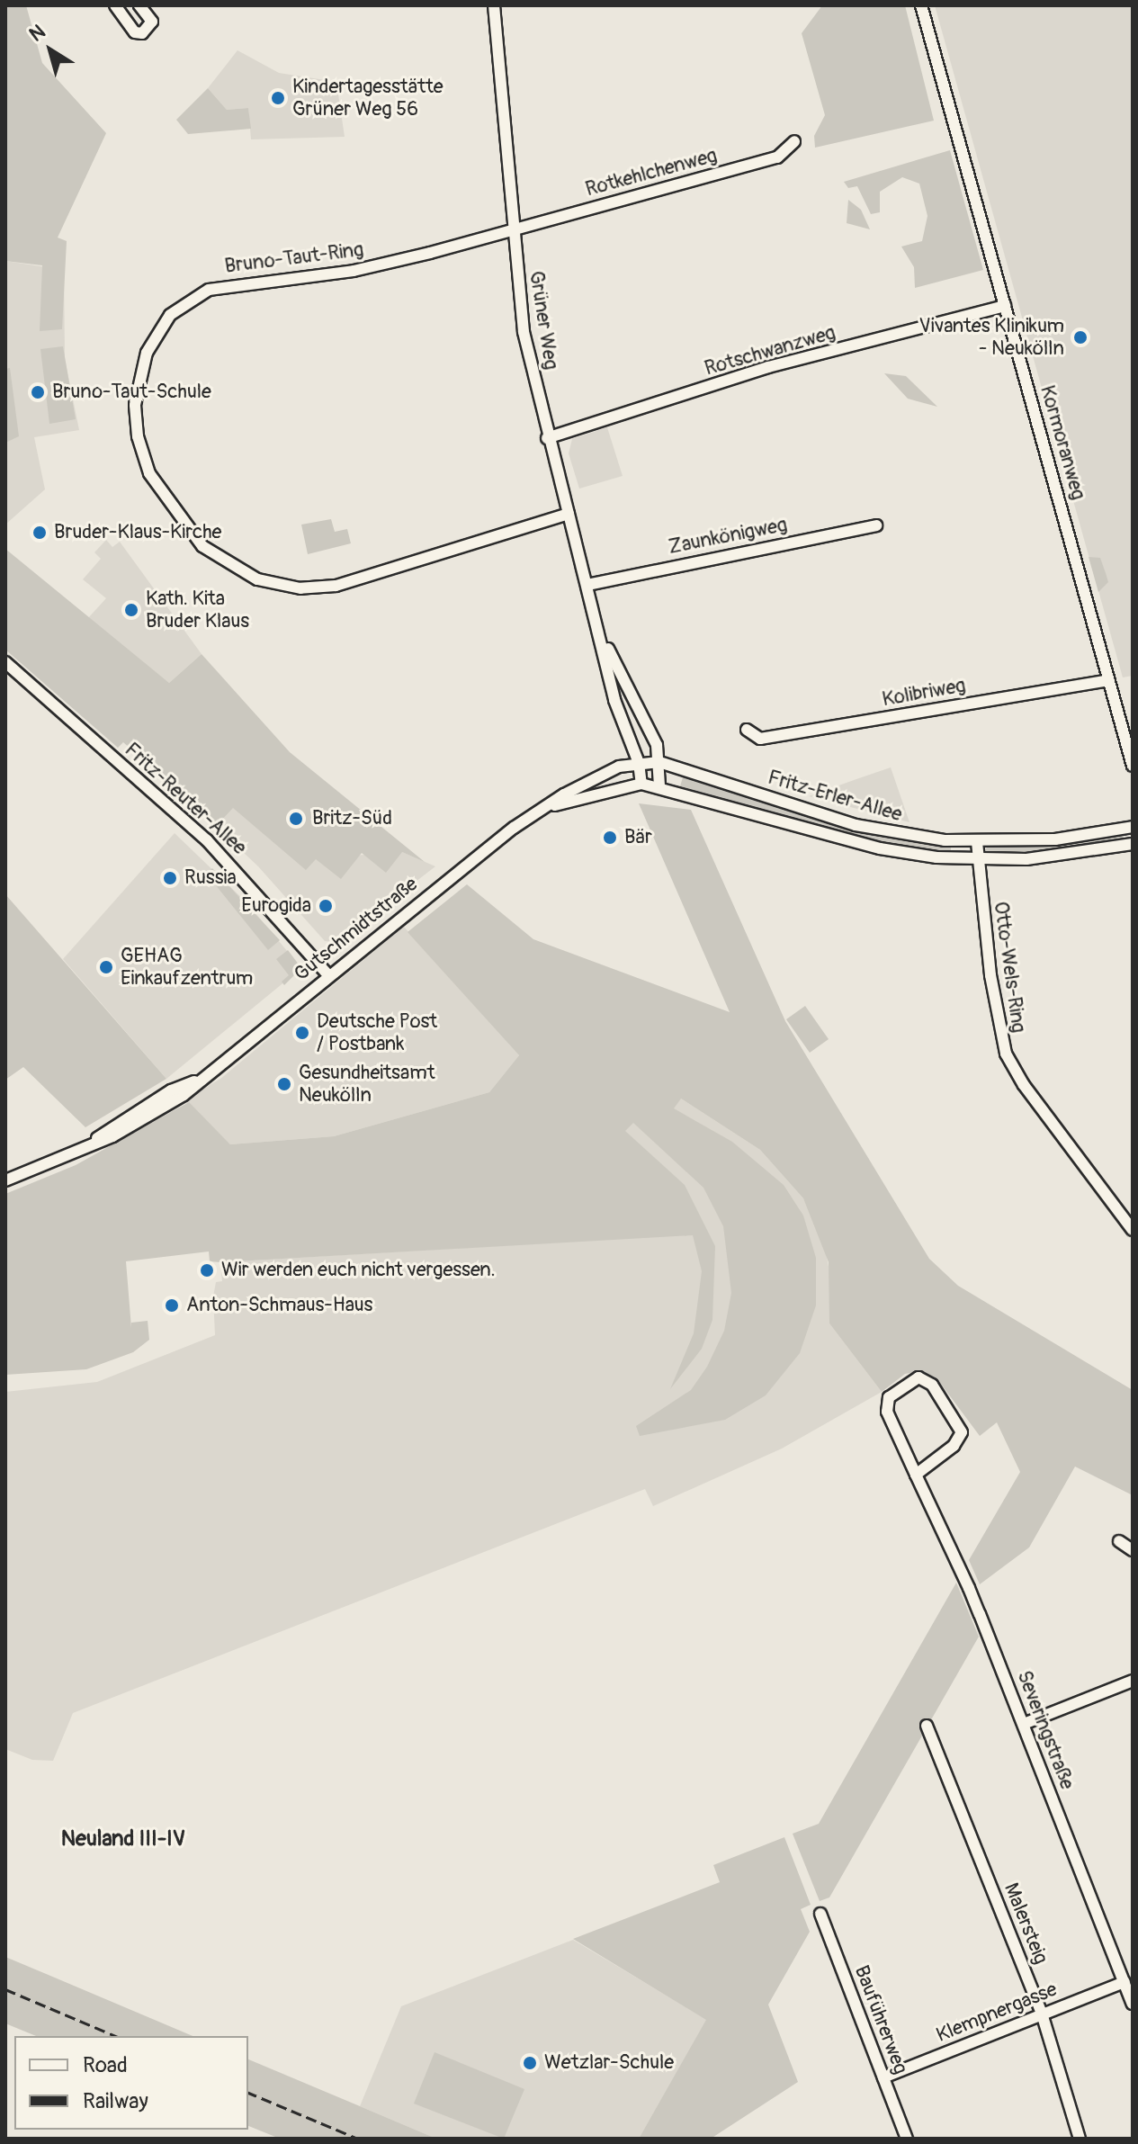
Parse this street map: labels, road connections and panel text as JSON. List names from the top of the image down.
{
  "streets": {
    "street": [
      "Rotkehlchenweg",
      "Bruno-Taut-Ring",
      "Grüner Weg",
      "Rotschwanzweg",
      "Kormoranweg",
      "Zaunkönigweg",
      "Kolibriweg",
      "Fritz-Erler-Allee",
      "Fritz-Reuter-Allee",
      "Gutschmidtstraße",
      "Otto-Wels-Ring",
      "Severingstraße",
      "Malersteig",
      "Klempnergasse",
      "Bauführerweg"
    ]
  },
  "crossings": [
    ["Rotkehlchenweg", "Bruno-Taut-Ring"],
    ["Rotkehlchenweg", "Grüner Weg"],
    ["Bruno-Taut-Ring", "Grüner Weg"],
    ["Grüner Weg", "Rotschwanzweg"],
    ["Grüner Weg", "Zaunkönigweg"],
    ["Grüner Weg", "Fritz-Erler-Allee"],
    ["Grüner Weg", "Gutschmidtstraße"],
    ["Rotschwanzweg", "Kormoranweg"],
    ["Kormoranweg", "Kolibriweg"],
    ["Fritz-Erler-Allee", "Gutschmidtstraße"],
    ["Fritz-Erler-Allee", "Otto-Wels-Ring"],
    ["Fritz-Reuter-Allee", "Gutschmidtstraße"],
    ["Severingstraße", "Klempnergasse"],
    ["Malersteig", "Klempnergasse"],
    ["Klempnergasse", "Bauführerweg"]
  ],
  "districts": ["Neuland III-IV"],
  "places": [
    "Kindertagesstätte Grüner Weg 56",
    "Vivantes Klinikum - Neukölln",
    "Bruno-Taut-Schule",
    "Bruder-Klaus-Kirche",
    "Kath. Kita Bruder Klaus",
    "Britz-Süd",
    "Bär",
    "Russia",
    "Eurogida",
    "GEHAG Einkaufzentrum",
    "Deutsche Post / Postbank",
    "Gesundheitsamt Neukölln",
    "Wir werden euch nicht vergessen.",
    "Anton-Schmaus-Haus",
    "Wetzlar-Schule"
  ],
  "legend": ["Road", "Railway"],
  "north": "top left"
}
